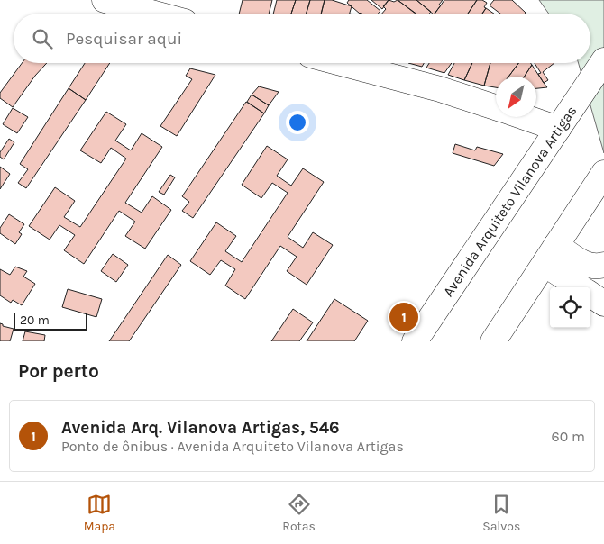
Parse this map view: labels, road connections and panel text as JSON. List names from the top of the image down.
{
  "streets": {
    "main road": ["Avenida Arquiteto Vilanova Artigas"]
  },
  "scale_bar": "20 m",
  "north": "bottom left",
  "page": {
    "search": "Pesquisar aqui",
    "pins": "1",
    "scale": "20 m",
    "heading": "Por perto",
    "list": [
      {
        "mark": "1",
        "name": "Avenida Arq. Vilanova Artigas, 546",
        "note": "Ponto de ônibus · Avenida Arquiteto Vilanova Artigas",
        "value": "60 m"
      }
    ],
    "nav": ["Mapa", "Rotas", "Salvos"]
  }
}
